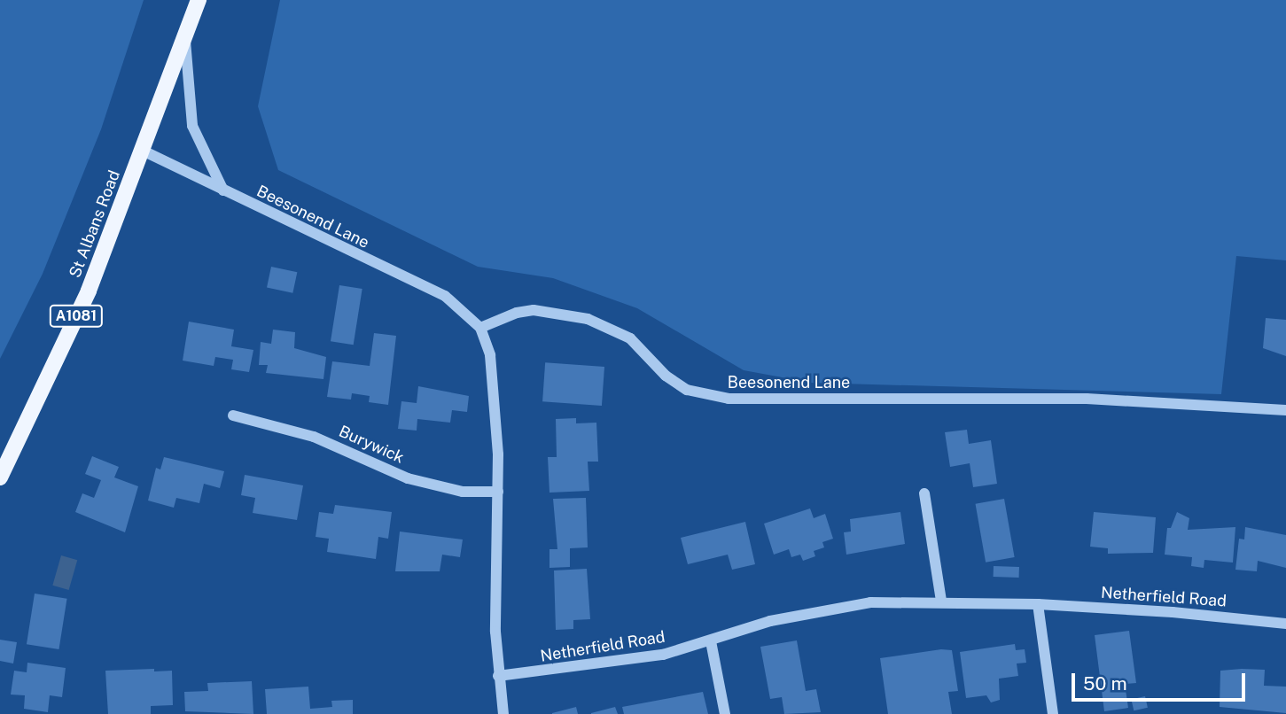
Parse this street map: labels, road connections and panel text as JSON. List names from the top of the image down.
{
  "streets": {
    "main road": ["St Albans Road", "A1081"],
    "street": ["Beesonend Lane", "Burywick", "Netherfield Road"]
  },
  "crossings": [
    ["Beesonend Lane", "St Albans Road"],
    ["Beesonend Lane", "A1081"],
    ["St Albans Road", "A1081"]
  ],
  "scale_bar": "50 m"
}
